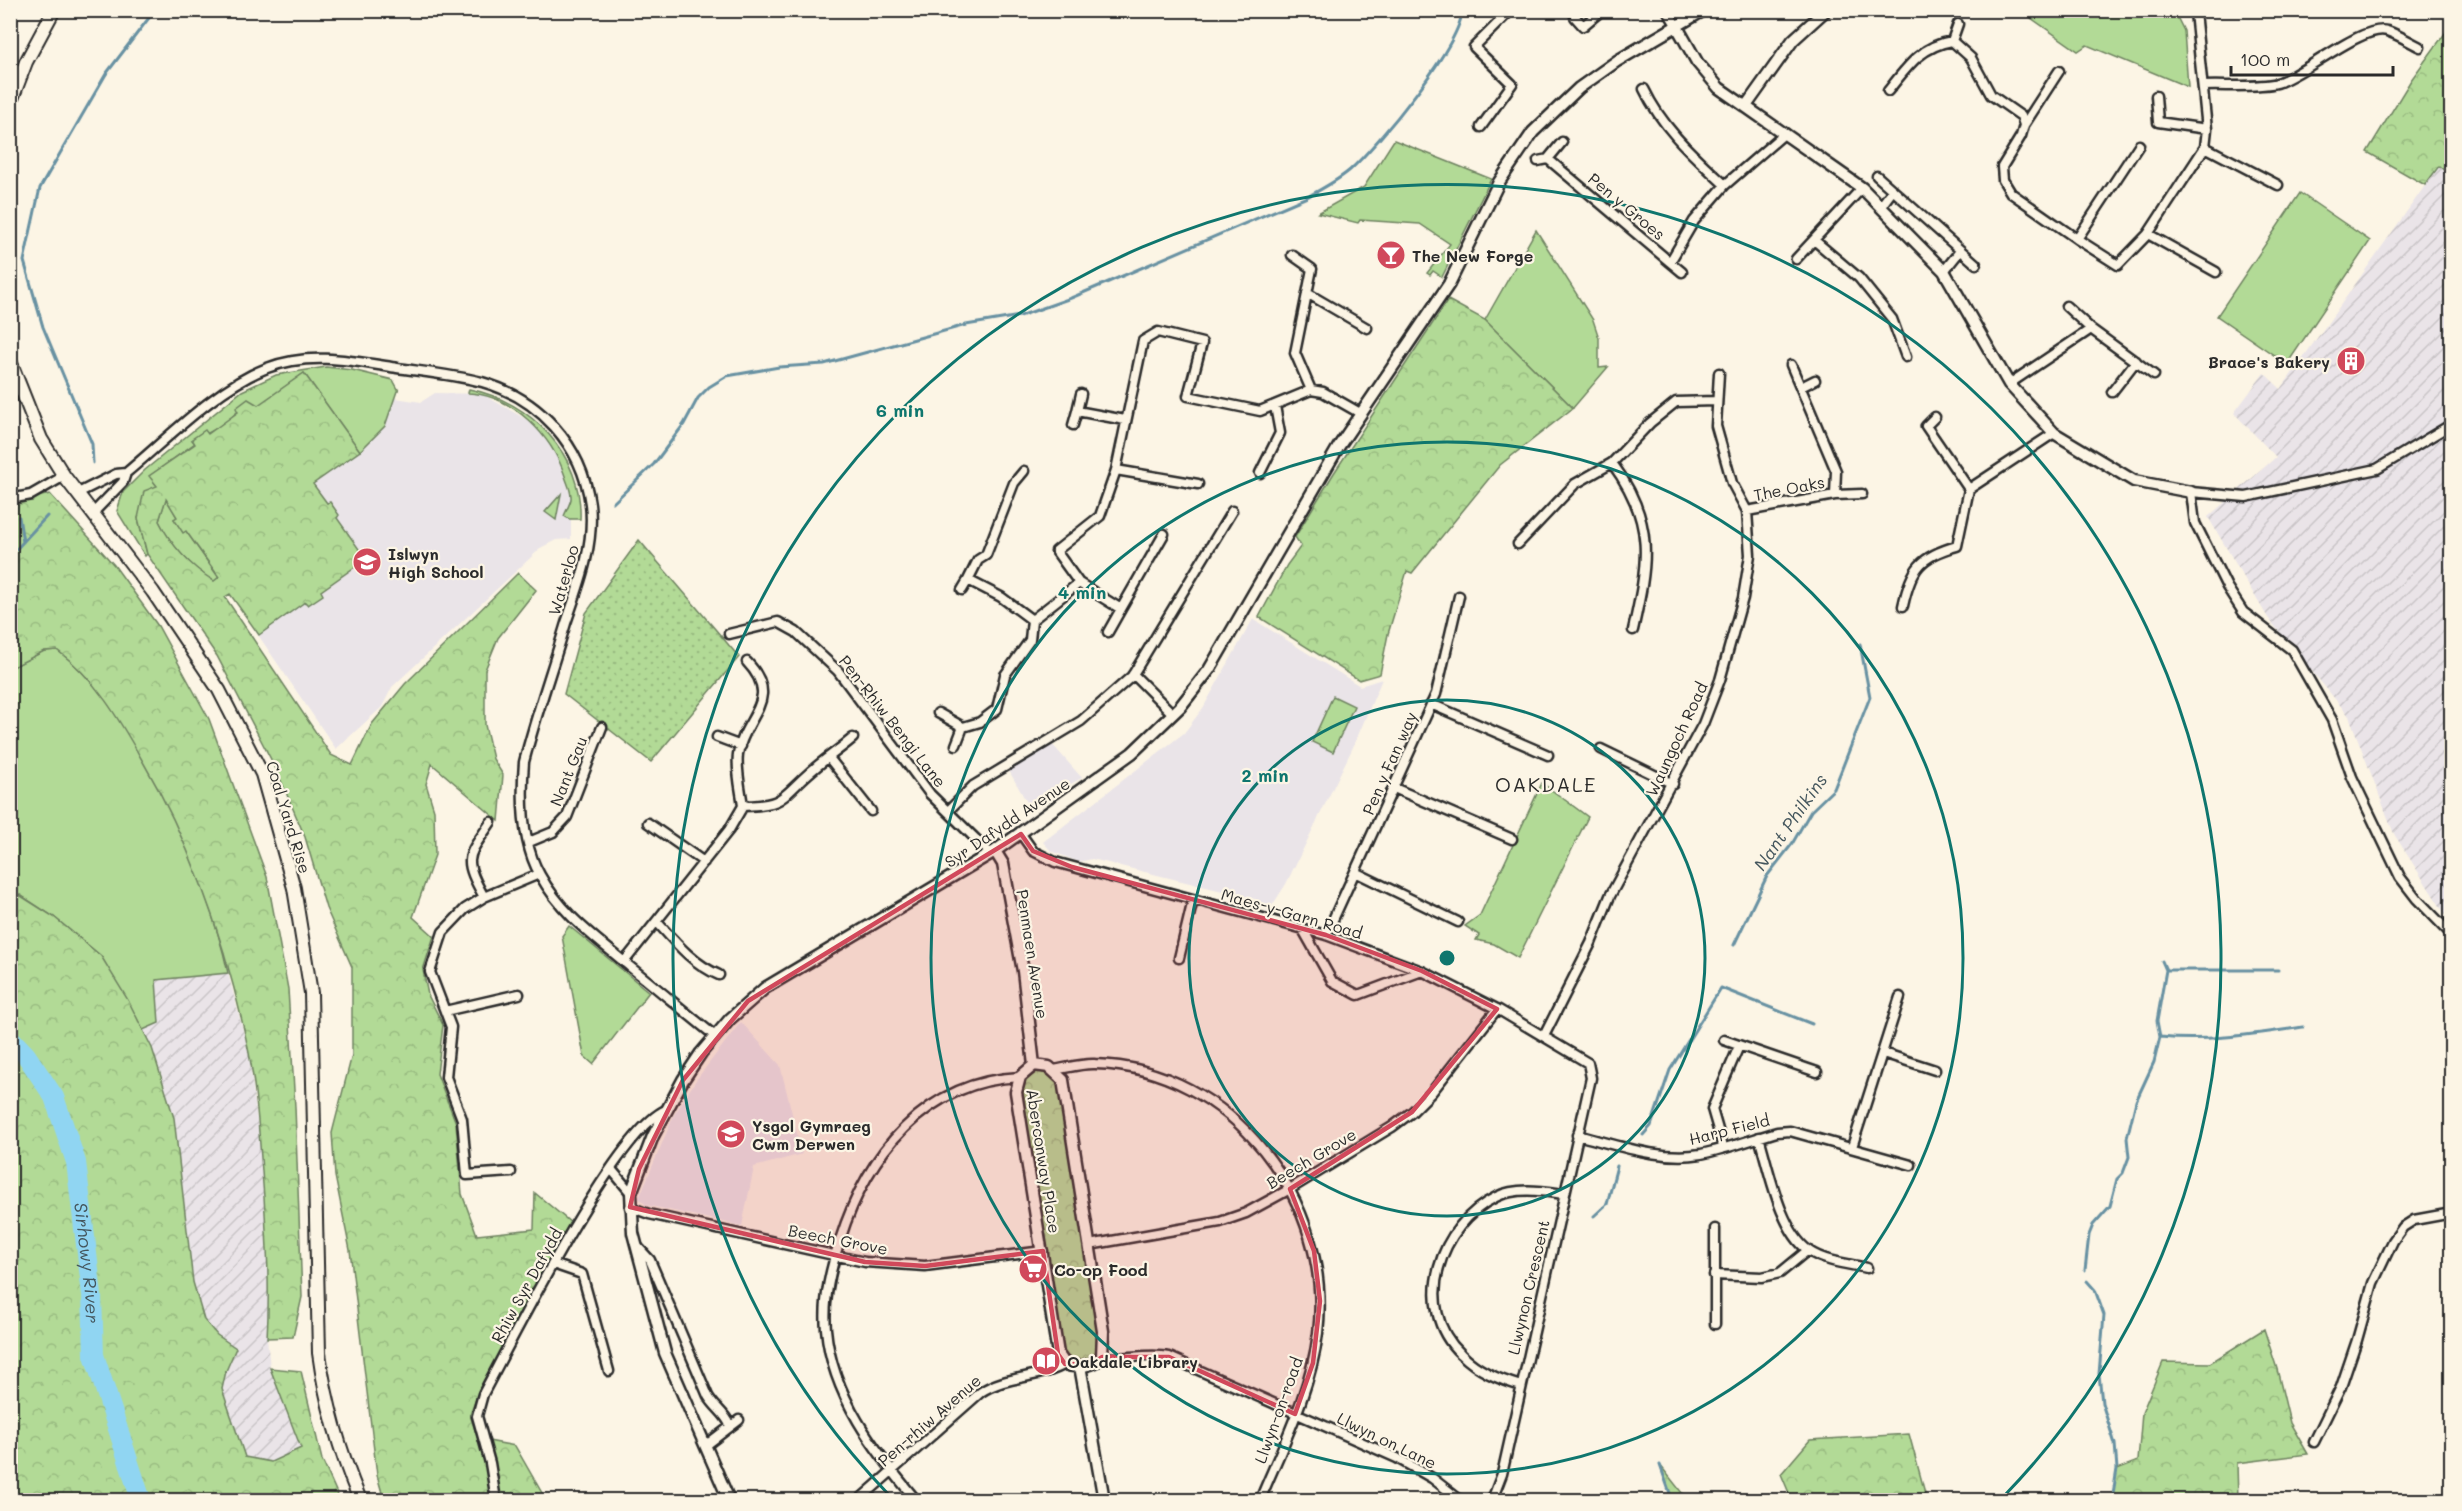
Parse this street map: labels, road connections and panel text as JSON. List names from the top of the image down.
{
  "streets": {
    "main road": ["Coal Yard Rise"],
    "street": [
      "Pen y Groes",
      "The Oaks",
      "Waterloo",
      "Pen-Rhiw Bengi Lane",
      "Waungoch Road",
      "Pen y Fan way",
      "Nant Gau",
      "Syr Dafydd Avenue",
      "Maes-y-Garn Road",
      "Penmaen Avenue",
      "Harp Field",
      "Beech Grove",
      "Aberconway Place",
      "Rhiw Syr Dafydd",
      "Llwynon Crescent",
      "Llwyn-on-road",
      "Pen-rhiw Avenue",
      "Llwyn on Lane"
    ]
  },
  "crossings": [
    ["The Oaks", "Waungoch Road"],
    ["Waterloo", "Nant Gau"],
    ["Waterloo", "Coal Yard Rise"],
    ["Waterloo", "Syr Dafydd Avenue"],
    ["Pen-Rhiw Bengi Lane", "Syr Dafydd Avenue"],
    ["Pen-Rhiw Bengi Lane", "Penmaen Avenue"],
    ["Waungoch Road", "Maes-y-Garn Road"],
    ["Pen y Fan way", "Maes-y-Garn Road"],
    ["Syr Dafydd Avenue", "Maes-y-Garn Road"],
    ["Syr Dafydd Avenue", "Penmaen Avenue"],
    ["Syr Dafydd Avenue", "Beech Grove"],
    ["Syr Dafydd Avenue", "Rhiw Syr Dafydd"],
    ["Maes-y-Garn Road", "Beech Grove"],
    ["Maes-y-Garn Road", "Llwynon Crescent"],
    ["Penmaen Avenue", "Aberconway Place"],
    ["Harp Field", "Llwynon Crescent"],
    ["Beech Grove", "Aberconway Place"],
    ["Beech Grove", "Llwyn-on-road"],
    ["Aberconway Place", "Llwyn-on-road"],
    ["Aberconway Place", "Pen-rhiw Avenue"],
    ["Llwyn-on-road", "Llwyn on Lane"]
  ],
  "districts": ["OAKDALE"],
  "water": ["Nant Philkins", "Sirhowy River"],
  "places": {
    "bar": ["The New Forge"],
    "building": ["Brace's Bakery"],
    "school or university": ["Islwyn High School", "Ysgol Gymraeg Cwm Derwen"],
    "supermarket": ["Co-op Food"],
    "library": ["Oakdale Library"]
  },
  "scale_bar": "100 m",
  "rings": ["6 min", "4 min", "2 min"]
}
